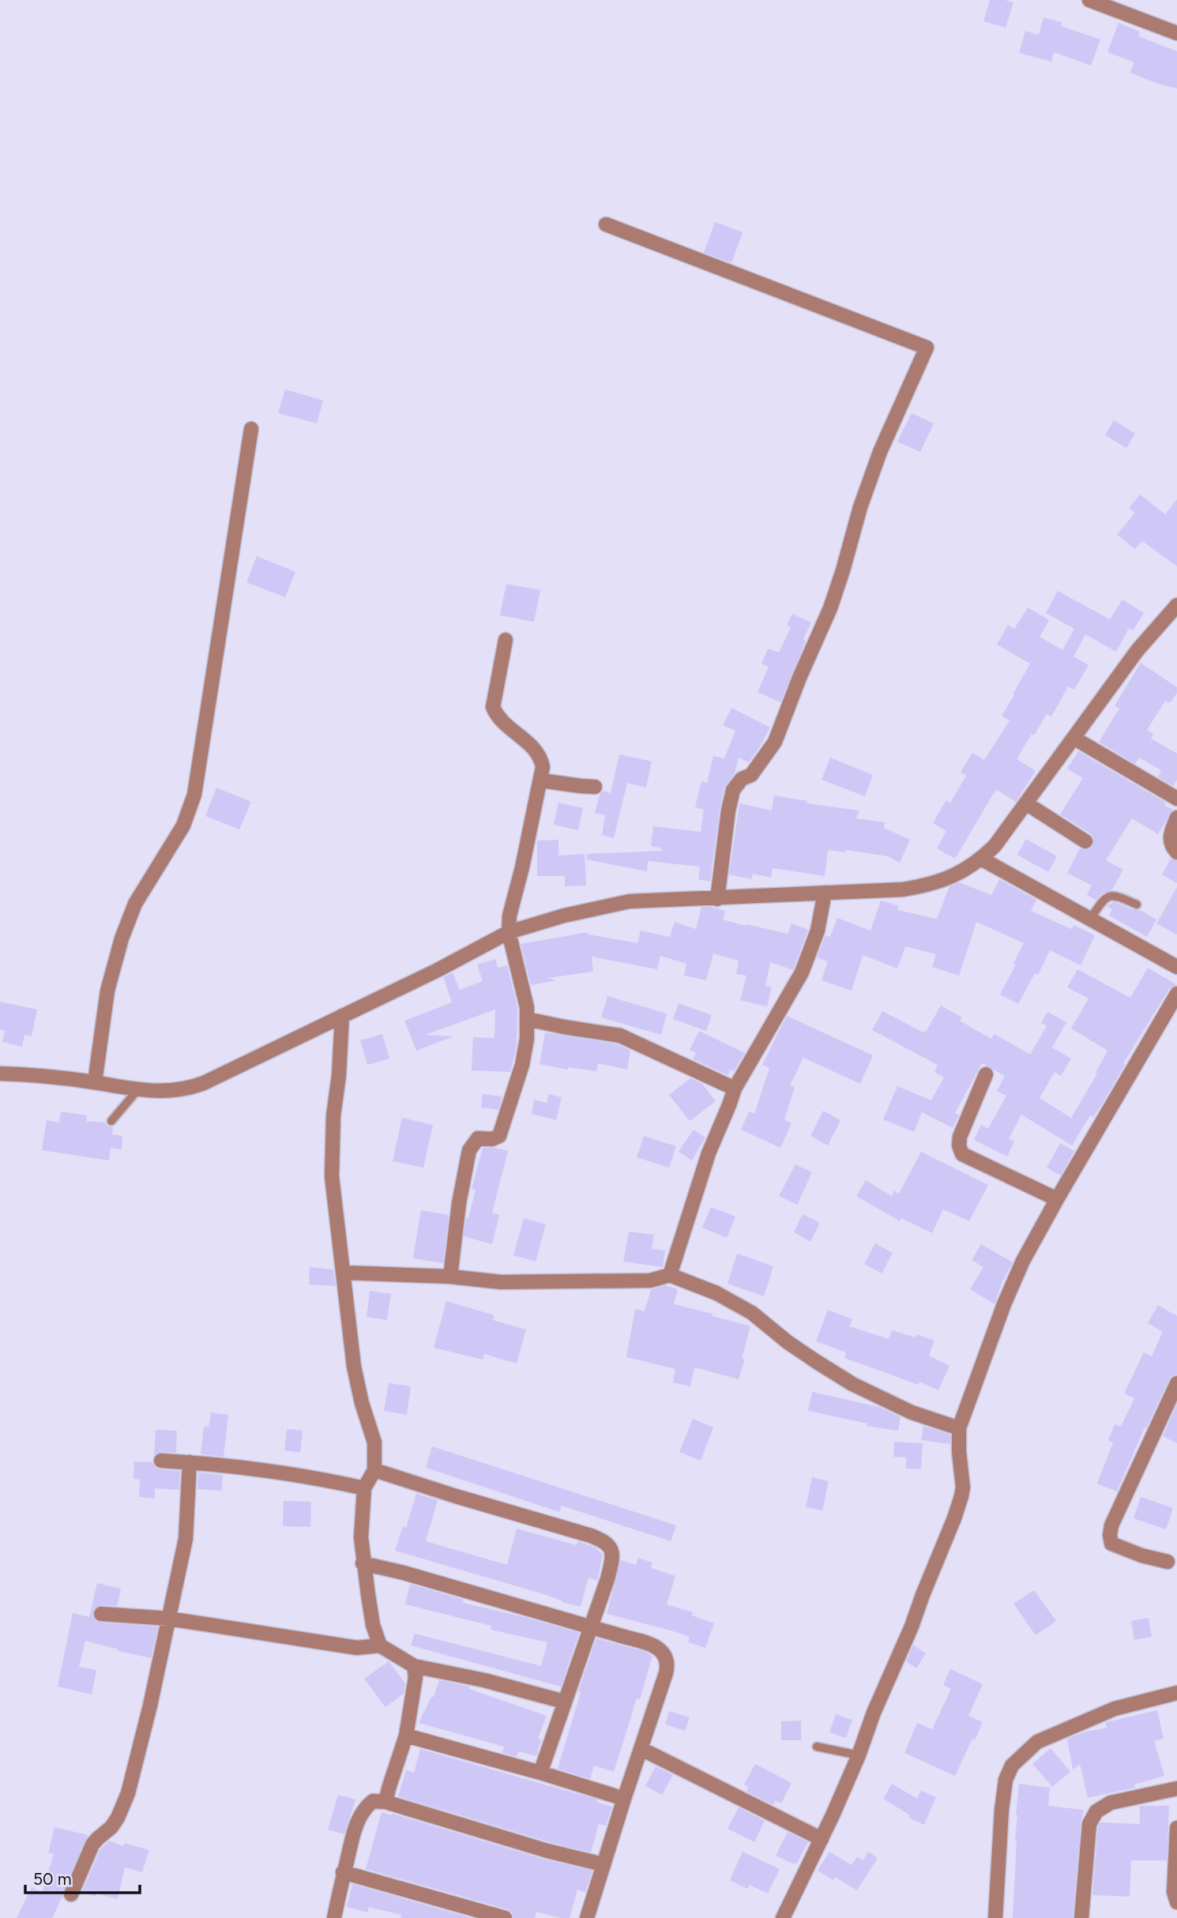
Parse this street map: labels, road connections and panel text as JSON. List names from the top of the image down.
{
  "scale_bar": "50 m"
}
